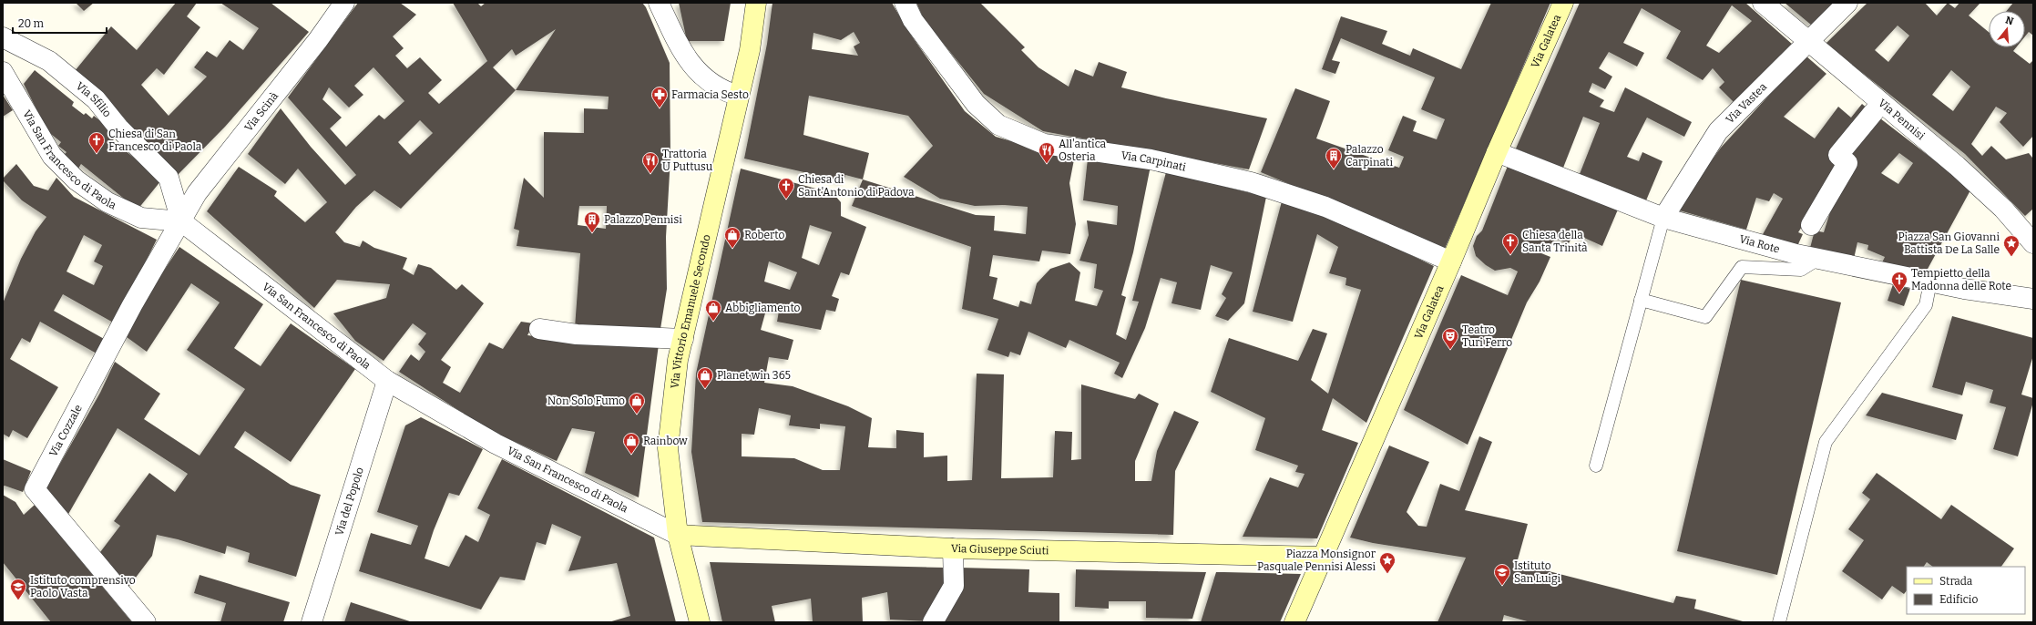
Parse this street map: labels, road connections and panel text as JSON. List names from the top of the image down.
{
  "streets": {
    "street": [
      "Via Galatea",
      "Via Sfilio",
      "Via Vastea",
      "Via Scinà",
      "Via Pennisi",
      "Via San Francesco di Paola",
      "Via Carpinati",
      "Via Rote",
      "Via Vittorio Emanuele Secondo",
      "Via Cozzale",
      "Via del Popolo",
      "Via Giuseppe Sciuti"
    ]
  },
  "crossings": [
    ["Via Galatea", "Via Carpinati"],
    ["Via Galatea", "Via Rote"],
    ["Via Galatea", "Via Giuseppe Sciuti"],
    ["Via Sfilio", "Via Scinà"],
    ["Via Sfilio", "Via San Francesco di Paola"],
    ["Via Sfilio", "Via Cozzale"],
    ["Via Vastea", "Via Pennisi"],
    ["Via Vastea", "Via Rote"],
    ["Via Scinà", "Via San Francesco di Paola"],
    ["Via Scinà", "Via Cozzale"],
    ["Via San Francesco di Paola", "Via Vittorio Emanuele Secondo"],
    ["Via San Francesco di Paola", "Via Cozzale"],
    ["Via San Francesco di Paola", "Via del Popolo"],
    ["Via San Francesco di Paola", "Via Giuseppe Sciuti"],
    ["Via Vittorio Emanuele Secondo", "Via Giuseppe Sciuti"]
  ],
  "places": {
    "pharmacy": ["Farmacia Sesto"],
    "church": [
      "Chiesa di San Francesco di Paola",
      "Chiesa di Sant'Antonio di Padova",
      "Chiesa della Santa Trinità",
      "Tempietto della Madonna delle Rote"
    ],
    "restaurant": ["All'antica Osteria", "Trattoria U Puttusu"],
    "building": ["Palazzo Carpinati", "Palazzo Pennisi"],
    "shop": [
      "Roberto",
      "Abbigliamento",
      "Planet win 365",
      "Non Solo Fumo",
      "Rainbow"
    ],
    "place": ["Piazza San Giovanni Battista De La Salle", "Piazza Monsignor Pasquale Pennisi Alessi"],
    "theatre": ["Teatro Turi Ferro"],
    "school or university": ["Istituto San Luigi", "Istituto comprensivo Paolo Vasta"]
  },
  "legend": ["Strada", "Edificio"],
  "scale_bar": "20 m",
  "north": "top"
}
